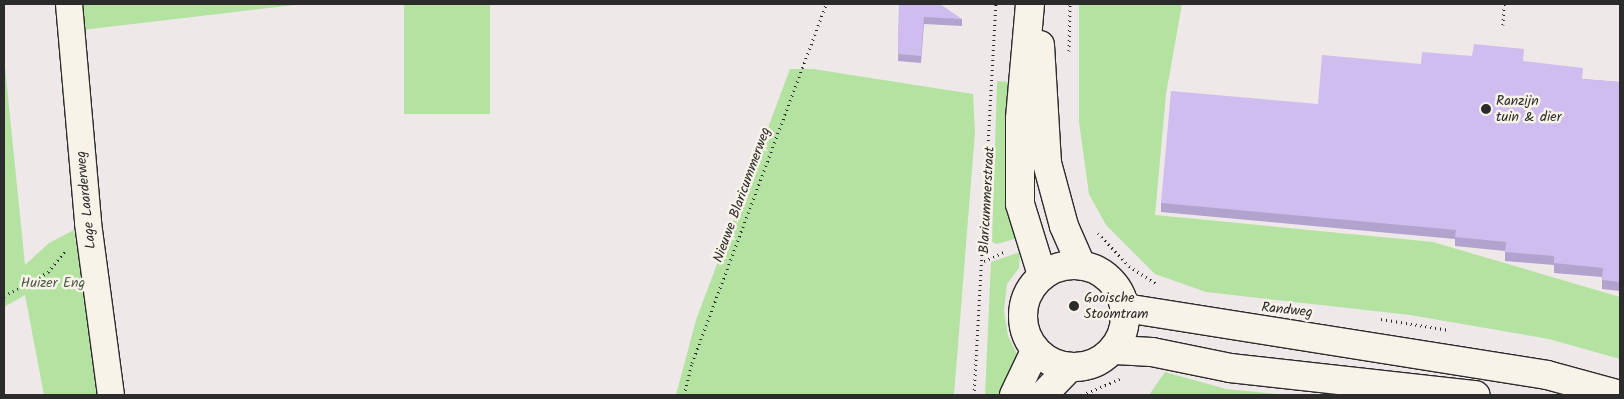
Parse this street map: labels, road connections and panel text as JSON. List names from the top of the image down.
{
  "streets": {
    "main road": ["Randweg"],
    "street": ["Lage Laarderweg"],
    "path": ["Nieuwe Blaricummerweg", "Blaricummerstraat"]
  },
  "parks": ["Huizer Eng"],
  "places": ["Ranzijn tuin & dier", "Gooische Stoomtram"]
}
